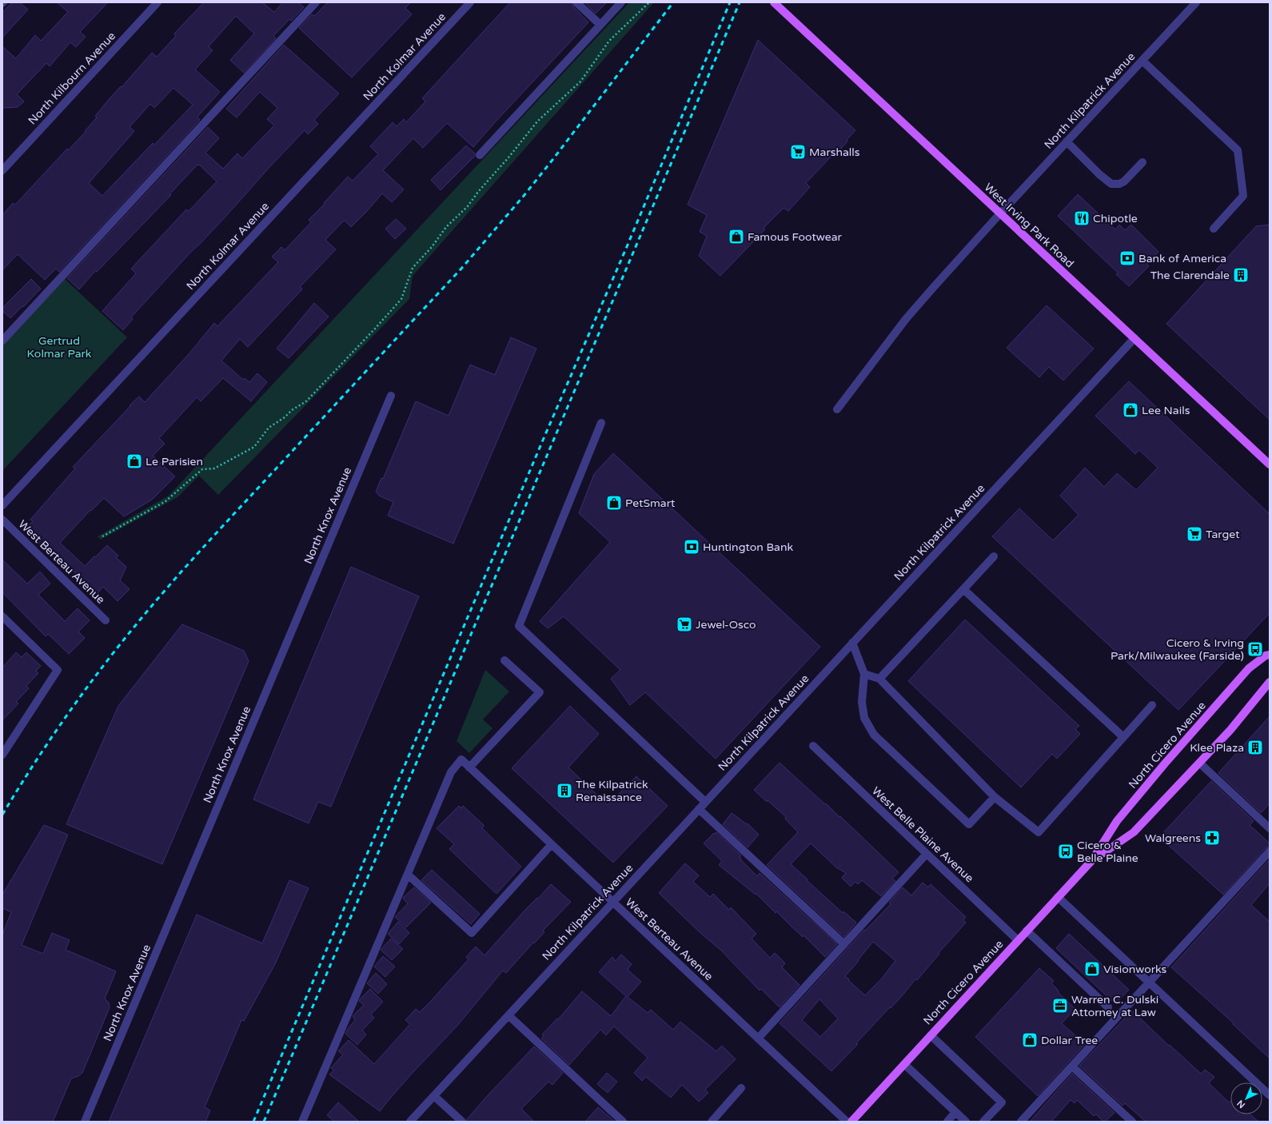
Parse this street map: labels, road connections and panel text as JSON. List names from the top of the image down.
{
  "streets": {
    "main road": ["West Irving Park Road", "North Cicero Avenue"],
    "street": [
      "North Kolmar Avenue",
      "North Kilbourn Avenue",
      "North Kilpatrick Avenue",
      "North Knox Avenue",
      "West Berteau Avenue",
      "West Belle Plaine Avenue"
    ]
  },
  "crossings": [
    ["North Kilpatrick Avenue", "West Irving Park Road"],
    ["North Kilpatrick Avenue", "West Berteau Avenue"],
    ["North Cicero Avenue", "West Belle Plaine Avenue"]
  ],
  "parks": ["Gertrud Kolmar Park"],
  "places": {
    "supermarket": ["Marshalls", "Target", "Jewel-Osco"],
    "restaurant": ["Chipotle"],
    "shop": [
      "Famous Footwear",
      "Lee Nails",
      "Le Parisien",
      "PetSmart",
      "Visionworks",
      "Dollar Tree"
    ],
    "bank": ["Bank of America", "Huntington Bank"],
    "building": ["The Clarendale", "Klee Plaza", "The Kilpatrick Renaissance"],
    "bus stop": ["Cicero & Irving Park/Milwaukee (Farside)", "Cicero & Belle Plaine"],
    "pharmacy": ["Walgreens"],
    "office": ["Warren C. Dulski Attorney at Law"]
  },
  "north": "bottom left"
}
